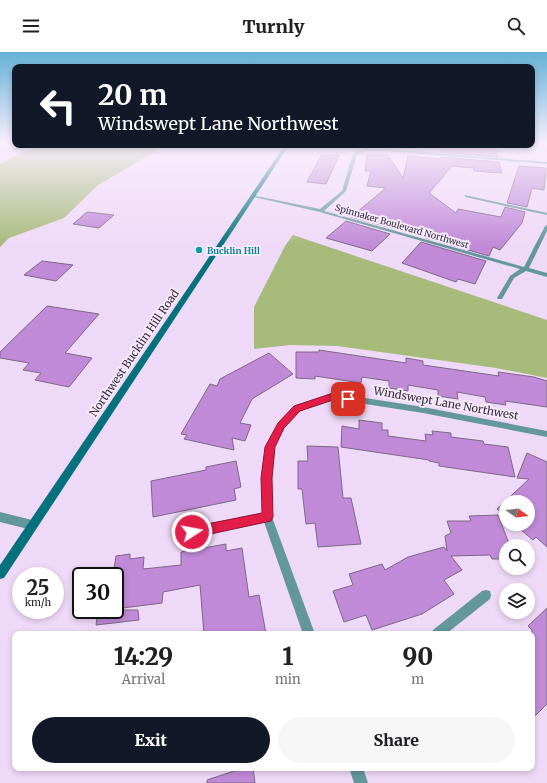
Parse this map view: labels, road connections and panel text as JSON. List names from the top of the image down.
{
  "streets": {
    "main road": ["Northwest Bucklin Hill Road"],
    "street": ["Spinnaker Boulevard Northwest", "Windswept Lane Northwest"]
  },
  "crossings": [
    ["Spinnaker Boulevard Northwest", "Northwest Bucklin Hill Road"]
  ],
  "places": ["Bucklin Hill"],
  "north": "right",
  "page": {
    "header": "Turnly",
    "turn": ["20 m", "Windswept Lane Northwest"],
    "speed": "25 km/h",
    "limit": "30",
    "eta": [
      "14:29",
      "Arrival",
      "1",
      "min",
      "90",
      "m"
    ],
    "buttons": ["Exit", "Share"]
  }
}
